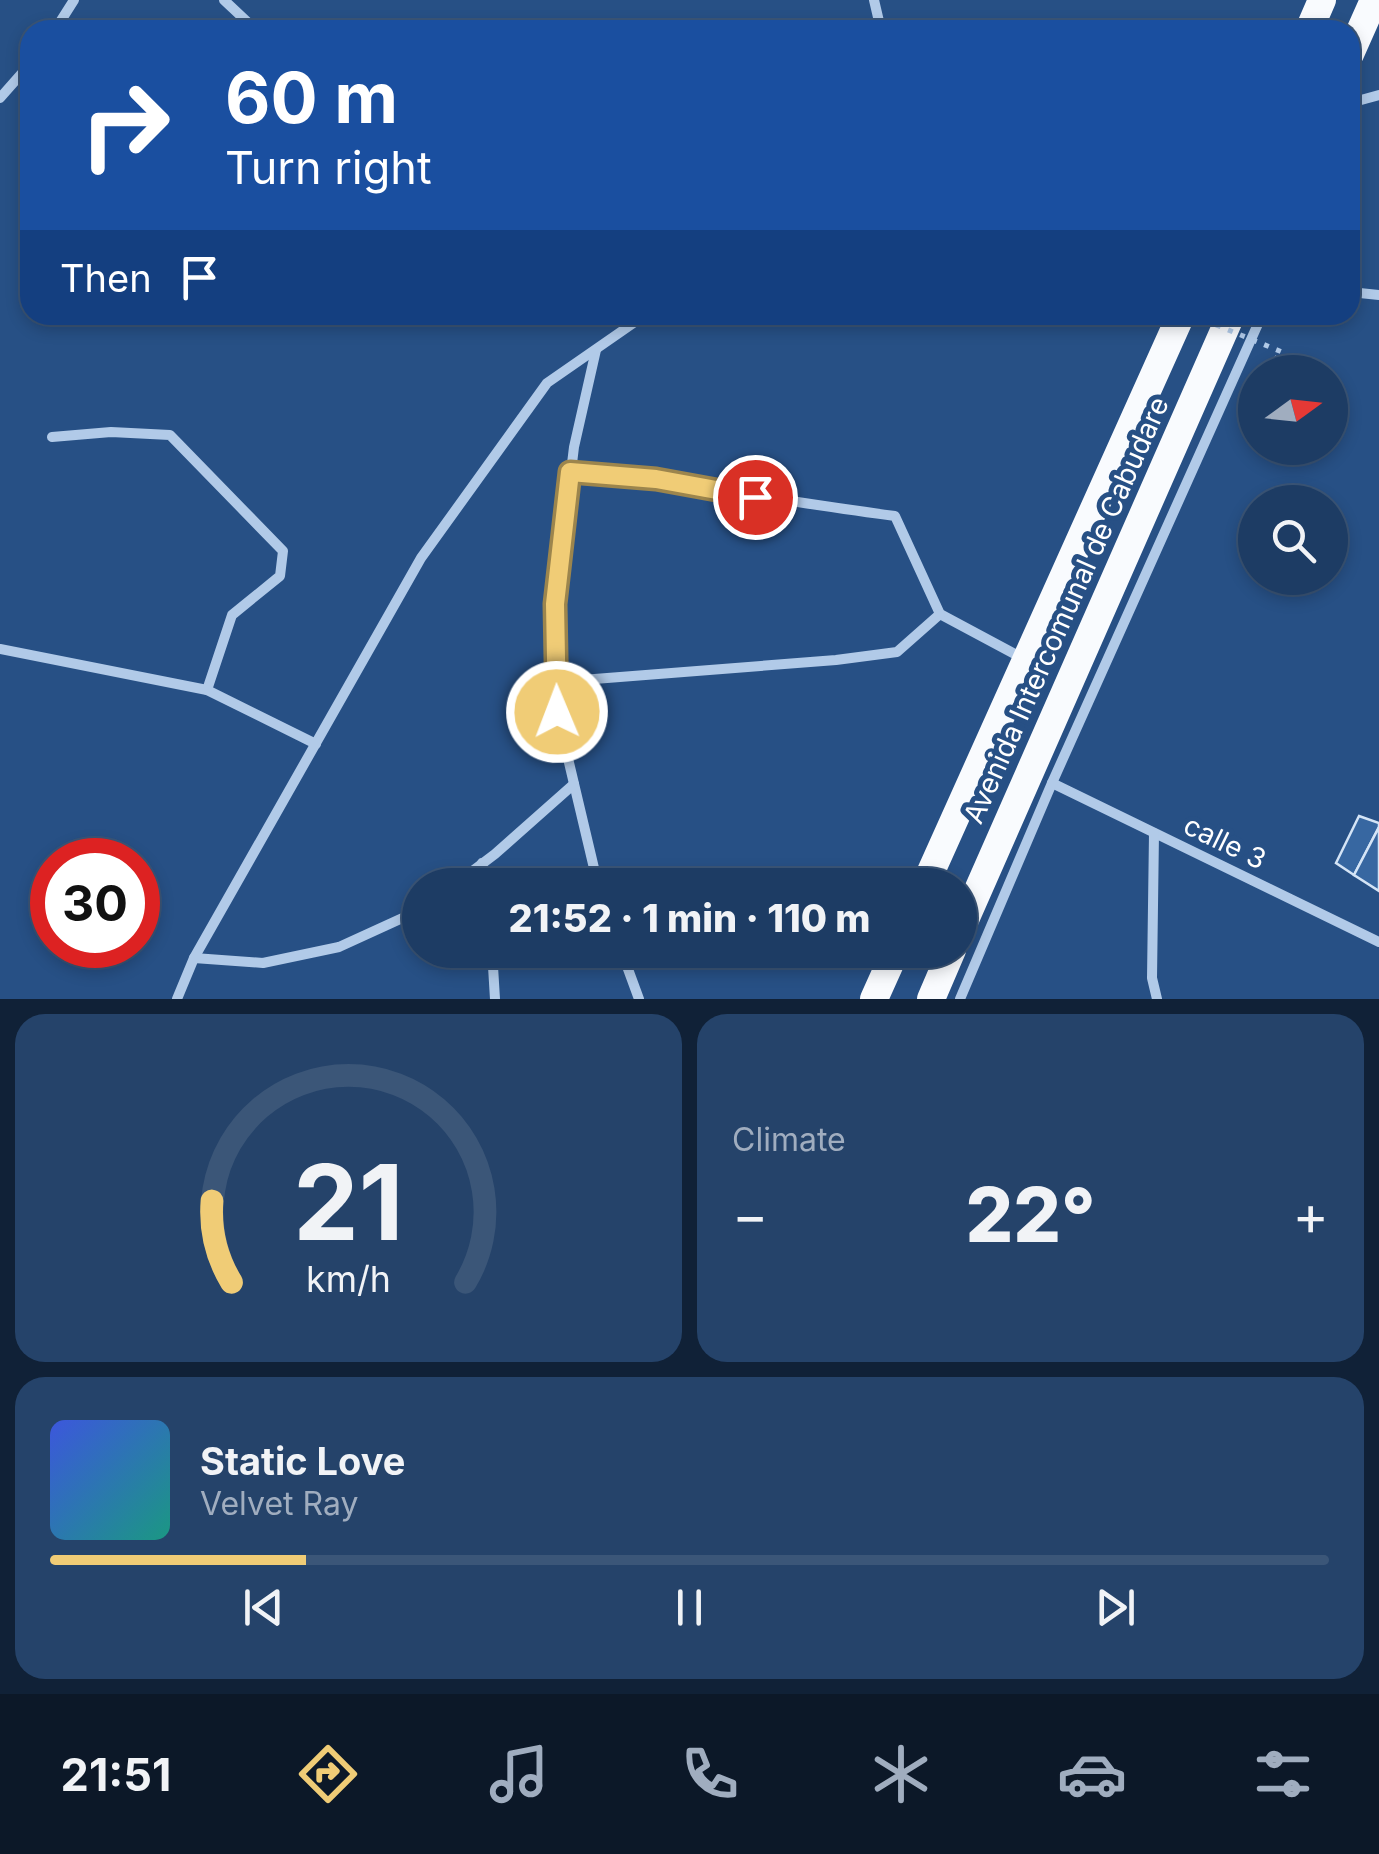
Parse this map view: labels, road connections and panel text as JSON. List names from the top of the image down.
{
  "streets": {
    "highway": ["Avenida Intercomunal de Cabudare"],
    "street": ["calle 3"]
  },
  "north": "right",
  "page": {
    "turn": ["60 m", "Turn right"],
    "then": "Then",
    "limit": "30",
    "trip": "21:52 · 1 min · 110 m",
    "tile": "Climate",
    "heat": ["−", "22°", "+"],
    "song": ["Static Love", "Velvet Ray"],
    "tabs": "21:51",
    "gauge": ["21", "km/h"]
  }
}
